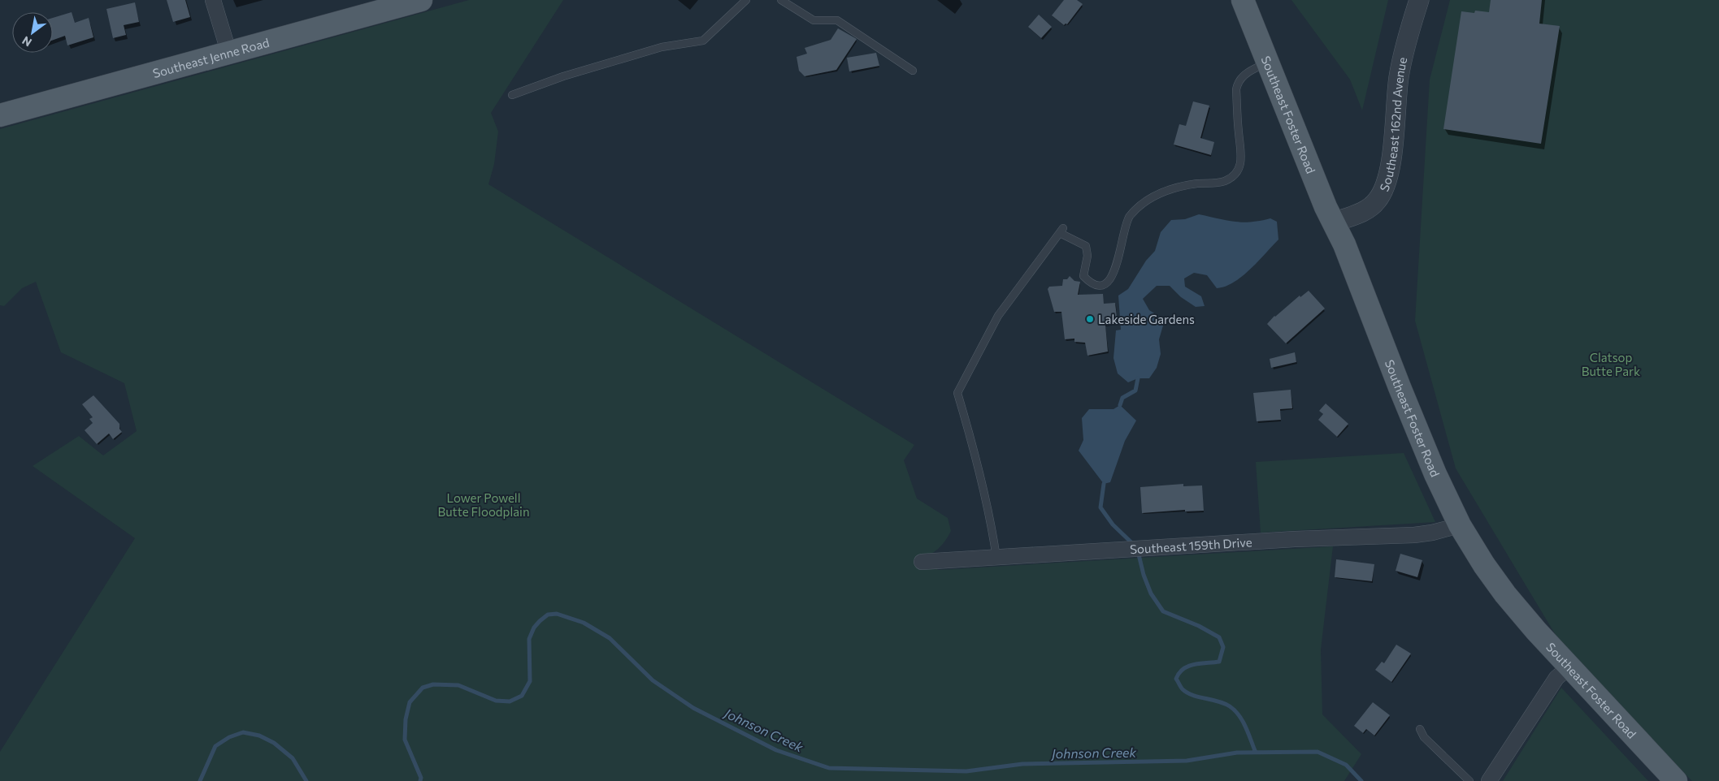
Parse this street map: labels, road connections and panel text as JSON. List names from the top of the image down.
{
  "streets": {
    "main road": ["Southeast Jenne Road", "Southeast Foster Road"],
    "street": ["Southeast 162nd Avenue", "Southeast 159th Drive"]
  },
  "crossings": [
    ["Southeast Foster Road", "Southeast 162nd Avenue"],
    ["Southeast Foster Road", "Southeast 159th Drive"]
  ],
  "water": ["Johnson Creek"],
  "parks": ["Clatsop Butte Park", "Lower Powell Butte Floodplain"],
  "places": ["Lakeside Gardens"],
  "north": "bottom left"
}
